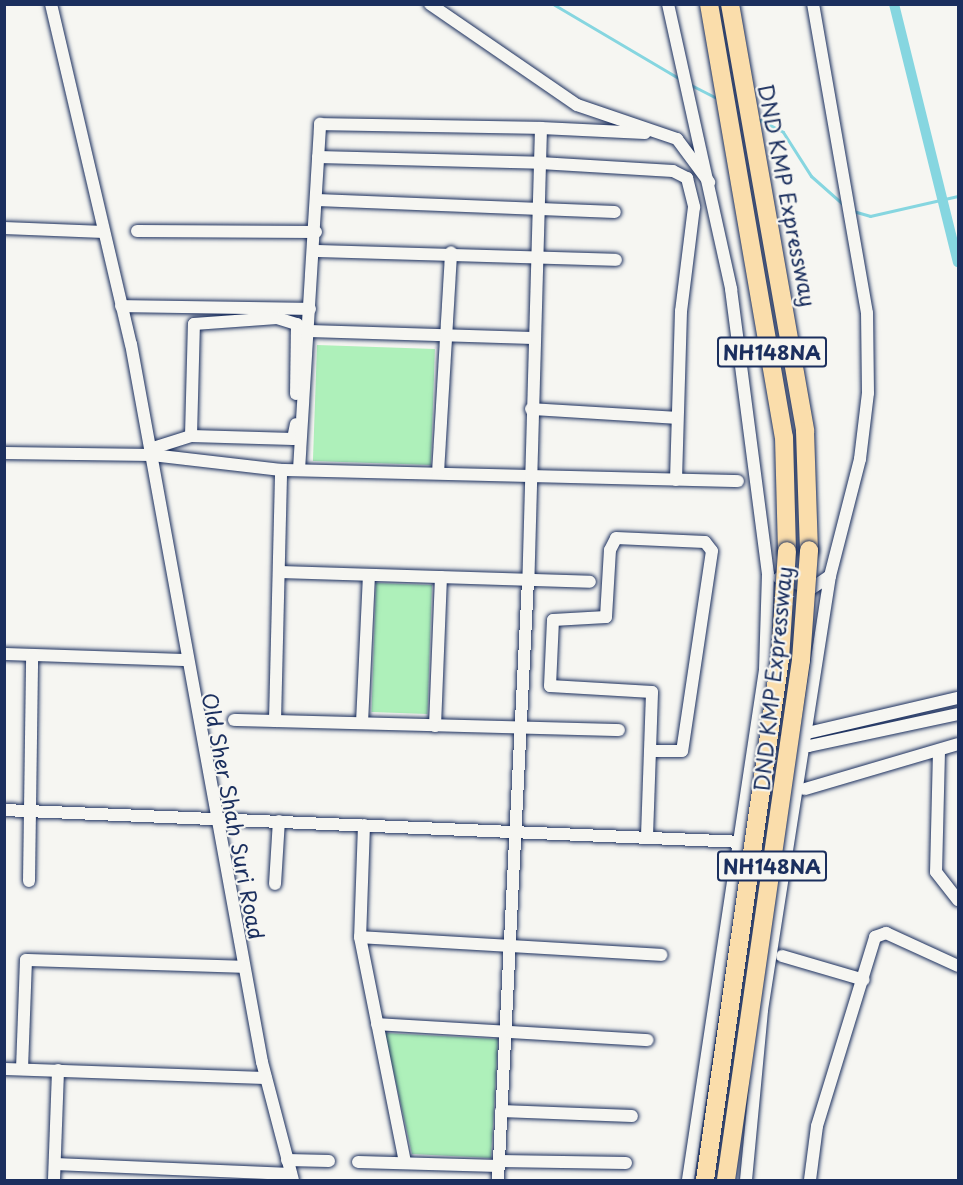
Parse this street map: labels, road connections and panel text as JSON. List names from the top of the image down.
{
  "streets": {
    "highway": ["DND KMP Expressway", "NH148NA"],
    "street": ["Old Sher Shah Suri Road"]
  }
}
